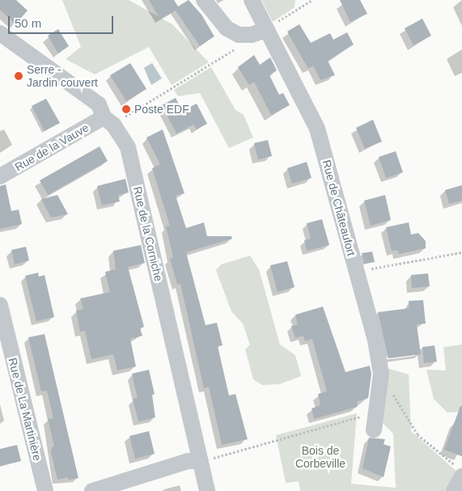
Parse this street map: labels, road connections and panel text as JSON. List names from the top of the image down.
{
  "streets": {
    "street": [
      "Rue de la Vauve",
      "Rue de Châteaufort",
      "Rue de la Corniche",
      "Rue de La Martinière"
    ]
  },
  "crossings": [
    ["Rue de la Vauve", "Rue de la Corniche"]
  ],
  "parks": ["Bois de Corbeville"],
  "places": ["Serre - Jardin couvert", "Poste EDF"],
  "scale_bar": "50 m"
}
